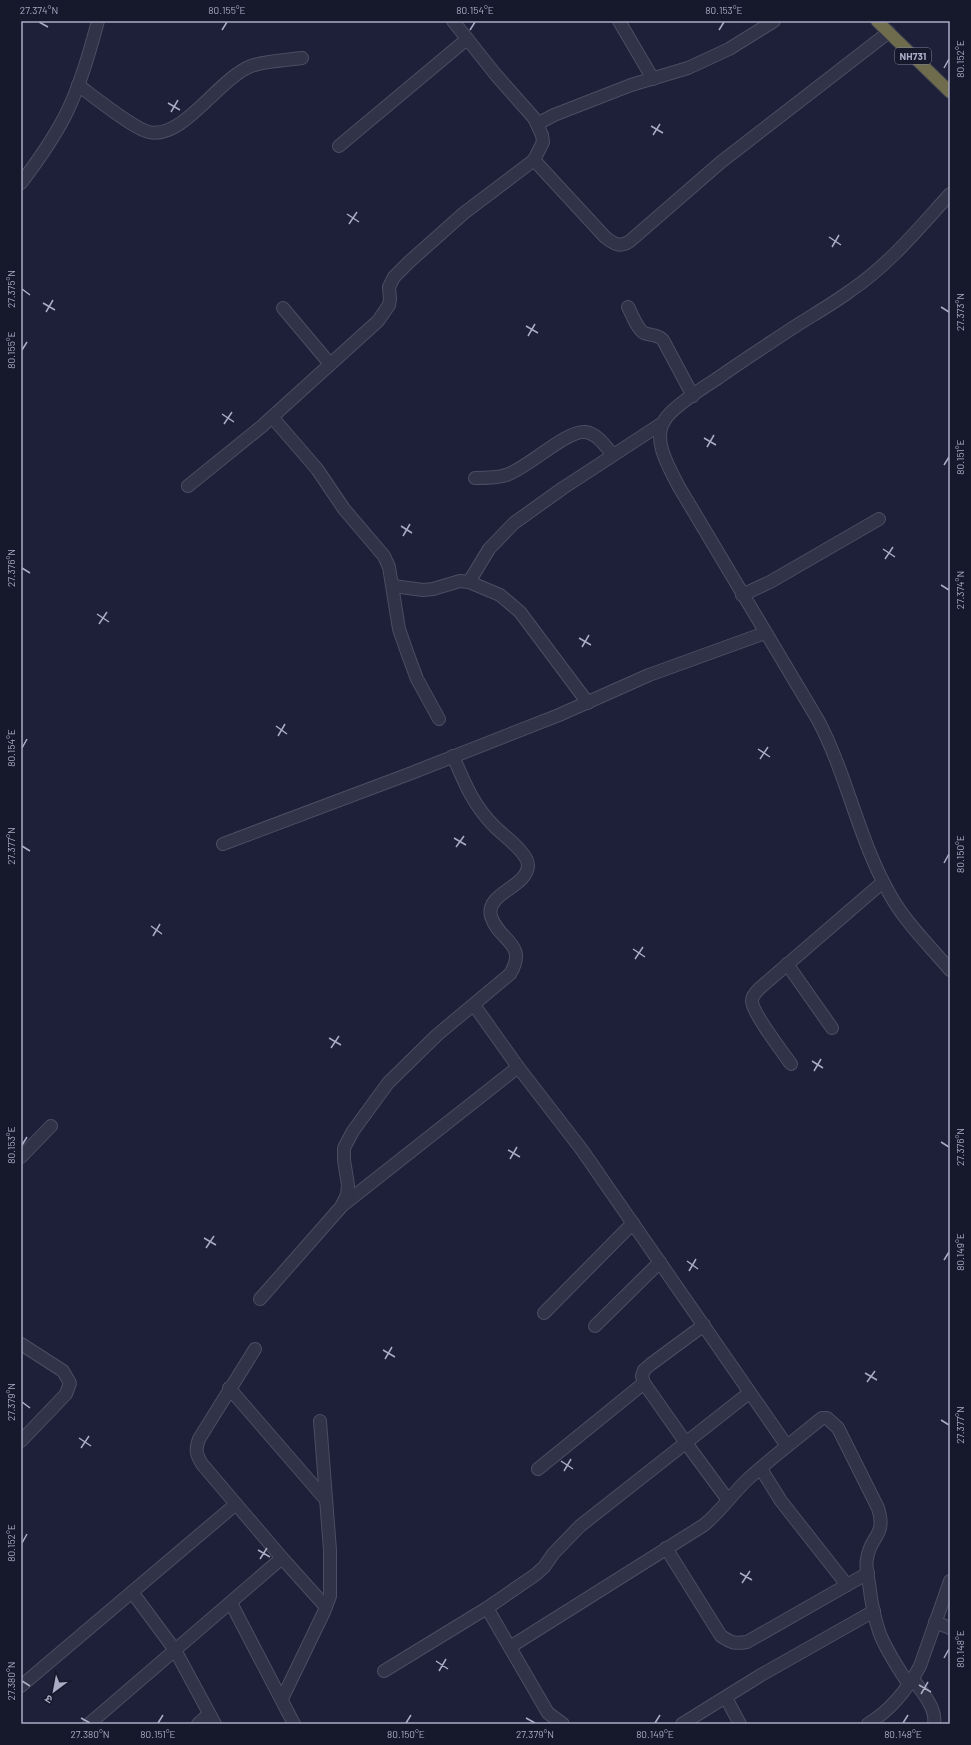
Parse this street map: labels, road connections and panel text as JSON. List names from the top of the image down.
{
  "streets": {
    "highway": ["NH731"]
  },
  "north": "bottom left",
  "coordinates": [
    "27.374°N",
    "80.155°E",
    "80.154°E",
    "80.153°E",
    "80.152°E",
    "27.375°N",
    "27.373°N",
    "80.151°E",
    "27.376°N",
    "27.377°N",
    "80.150°E",
    "80.149°E",
    "27.379°N",
    "80.148°E",
    "27.380°N"
  ]
}
